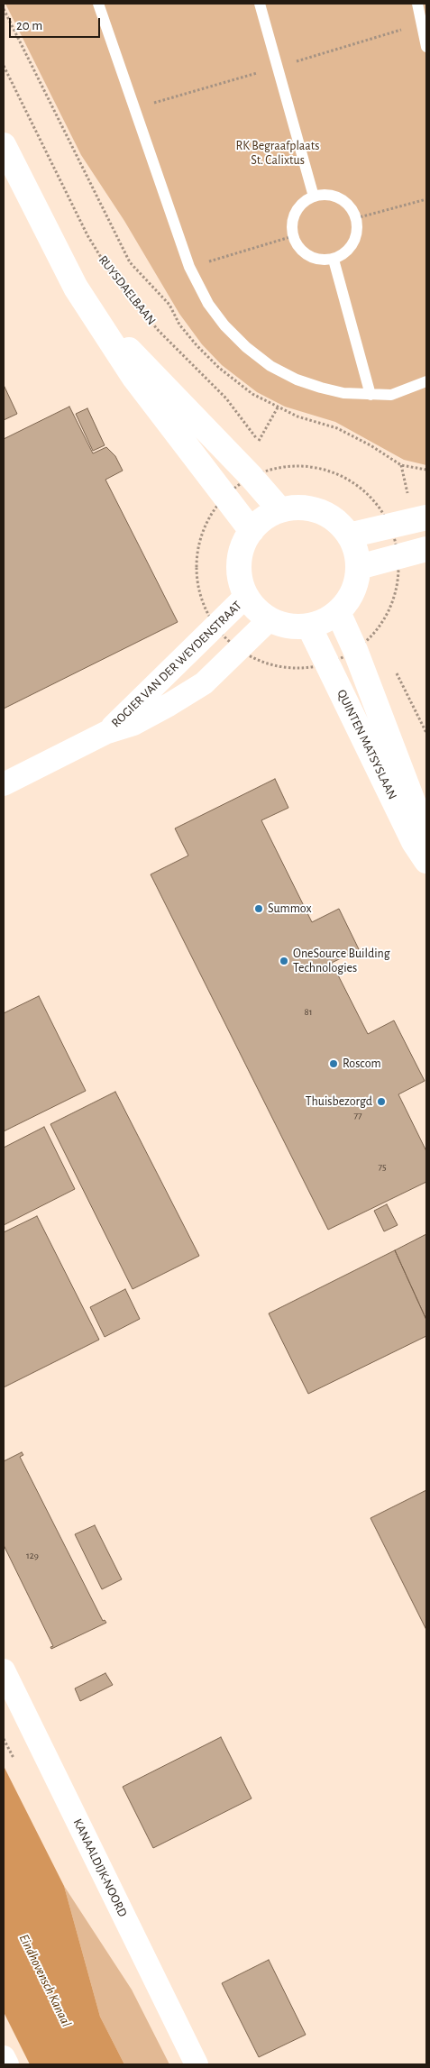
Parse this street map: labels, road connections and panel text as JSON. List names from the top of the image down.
{
  "streets": {
    "street": ["ROGIER VAN DER WEYDENSTRAAT", "QUINTEN MATSYSLAAN", "KANAALDIJK-NOORD"],
    "path": ["RUYSDAELBAAN"]
  },
  "crossings": [
    ["ROGIER VAN DER WEYDENSTRAAT", "QUINTEN MATSYSLAAN"]
  ],
  "water": ["Eindhovensch Kanaal"],
  "parks": ["RK Begraafplaats St. Calixtus"],
  "places": [
    "Summox",
    "OneSource Building Technologies",
    "Roscom",
    "Thuisbezorgd"
  ],
  "house_numbers": [
    "81",
    "77",
    "75",
    "129"
  ],
  "scale_bar": "20 m"
}
